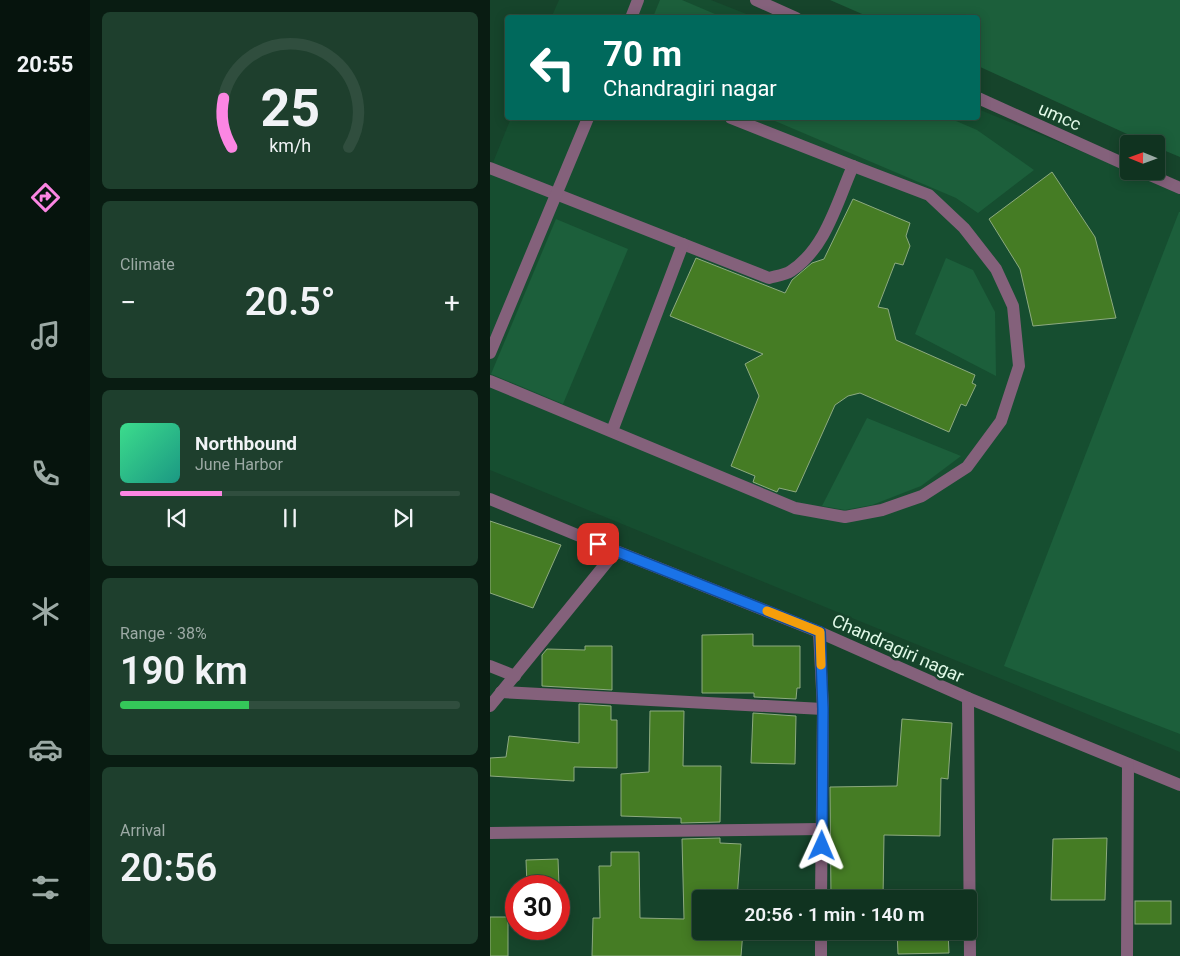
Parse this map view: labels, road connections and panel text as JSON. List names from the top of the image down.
{
  "streets": {
    "street": ["umcc", "Chandragiri nagar"]
  },
  "north": "left",
  "page": {
    "tabs": "20:55",
    "turn": ["70 m", "Chandragiri nagar"],
    "tile": [
      "Climate",
      ["Range · 38%", "190 km"],
      ["Arrival", "20:56"]
    ],
    "heat": ["−", "20.5°", "+"],
    "song": ["Northbound", "June Harbor"],
    "limit": "30",
    "trip": "20:56 · 1 min · 140 m",
    "gauge": ["25", "km/h"]
  }
}
